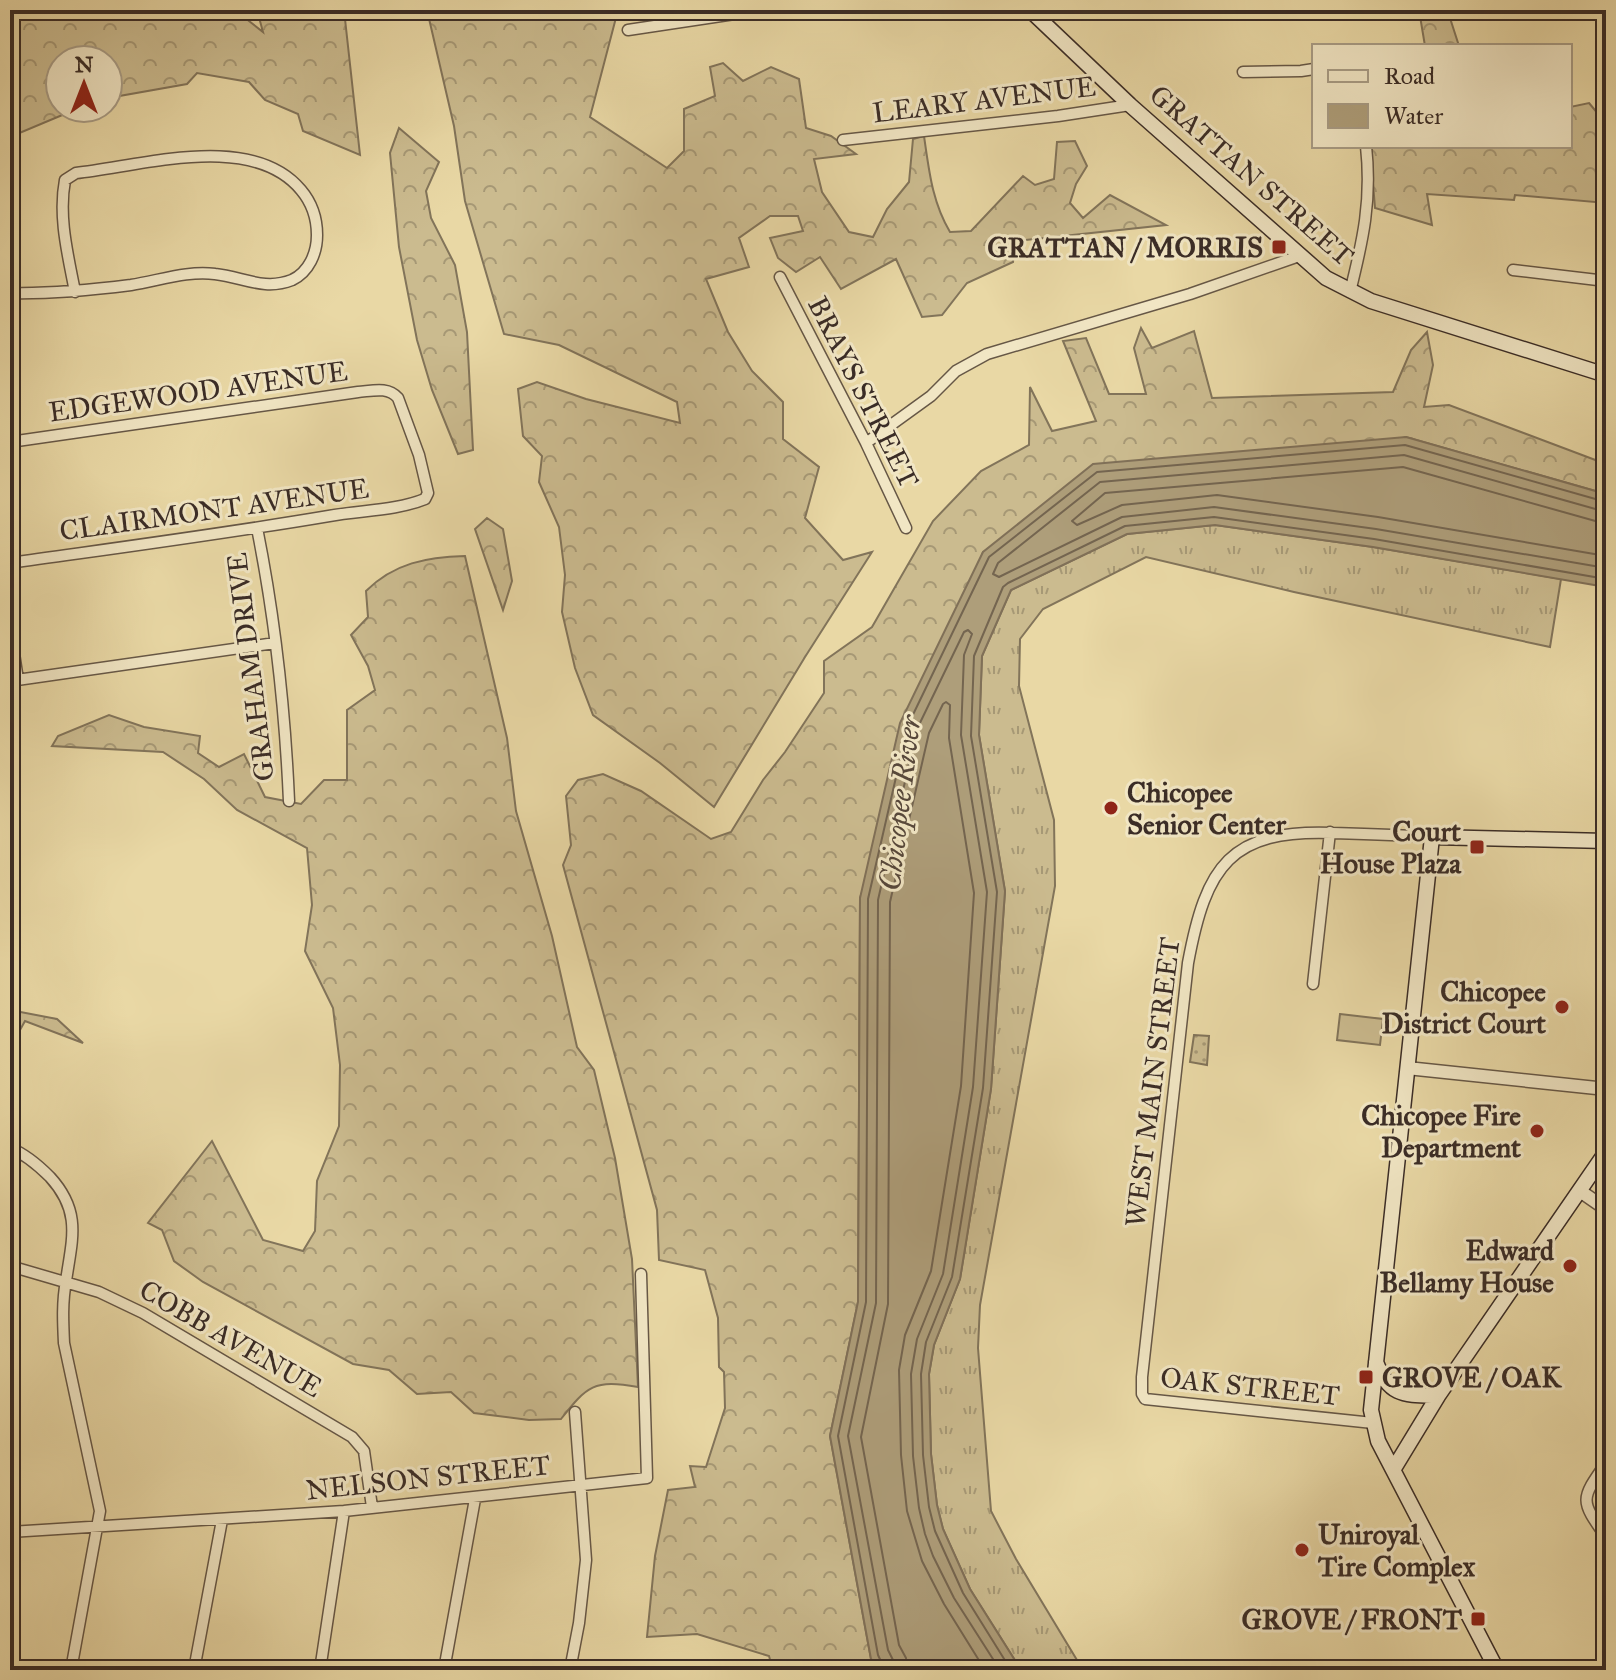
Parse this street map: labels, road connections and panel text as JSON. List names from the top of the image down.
{
  "streets": {
    "main road": ["GRATTAN STREET"],
    "street": [
      "LEARY AVENUE",
      "EDGEWOOD AVENUE",
      "BRAYS STREET",
      "CLAIRMONT AVENUE",
      "GRAHAM DRIVE",
      "WEST MAIN STREET",
      "COBB AVENUE",
      "OAK STREET",
      "NELSON STREET"
    ]
  },
  "crossings": [
    ["LEARY AVENUE", "GRATTAN STREET"],
    ["EDGEWOOD AVENUE", "CLAIRMONT AVENUE"],
    ["CLAIRMONT AVENUE", "GRAHAM DRIVE"],
    ["WEST MAIN STREET", "OAK STREET"],
    ["COBB AVENUE", "NELSON STREET"]
  ],
  "water": ["Chicopee River"],
  "places": {
    "transit": [
      "GRATTAN / MORRIS",
      "Court House Plaza",
      "GROVE / OAK",
      "GROVE / FRONT"
    ],
    "other": [
      "Chicopee Senior Center",
      "Chicopee District Court",
      "Chicopee Fire Department",
      "Edward Bellamy House",
      "Uniroyal Tire Complex"
    ]
  },
  "legend": ["Road", "Water"],
  "north": "top"
}
